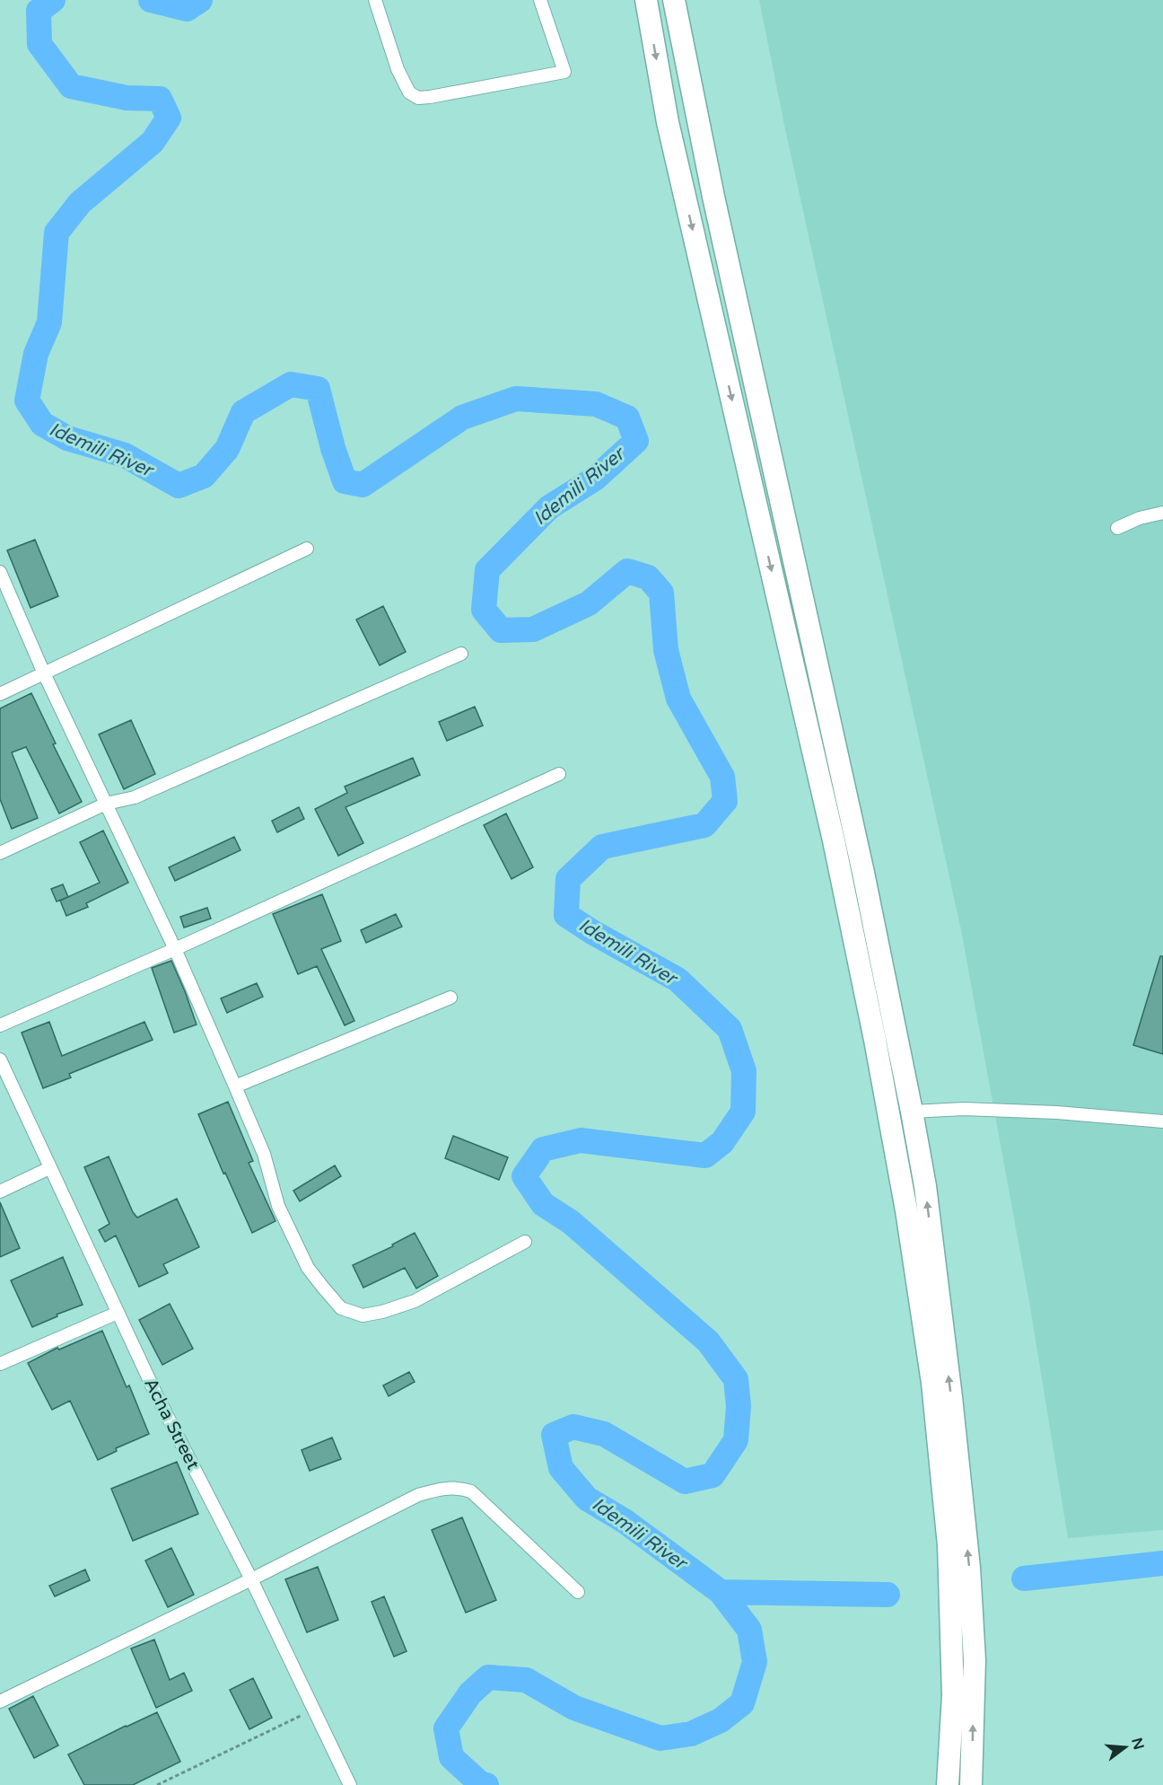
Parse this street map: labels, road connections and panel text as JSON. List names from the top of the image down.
{
  "streets": {
    "street": ["Acha Street"]
  },
  "water": ["Idemili River"],
  "north": "right"
}
